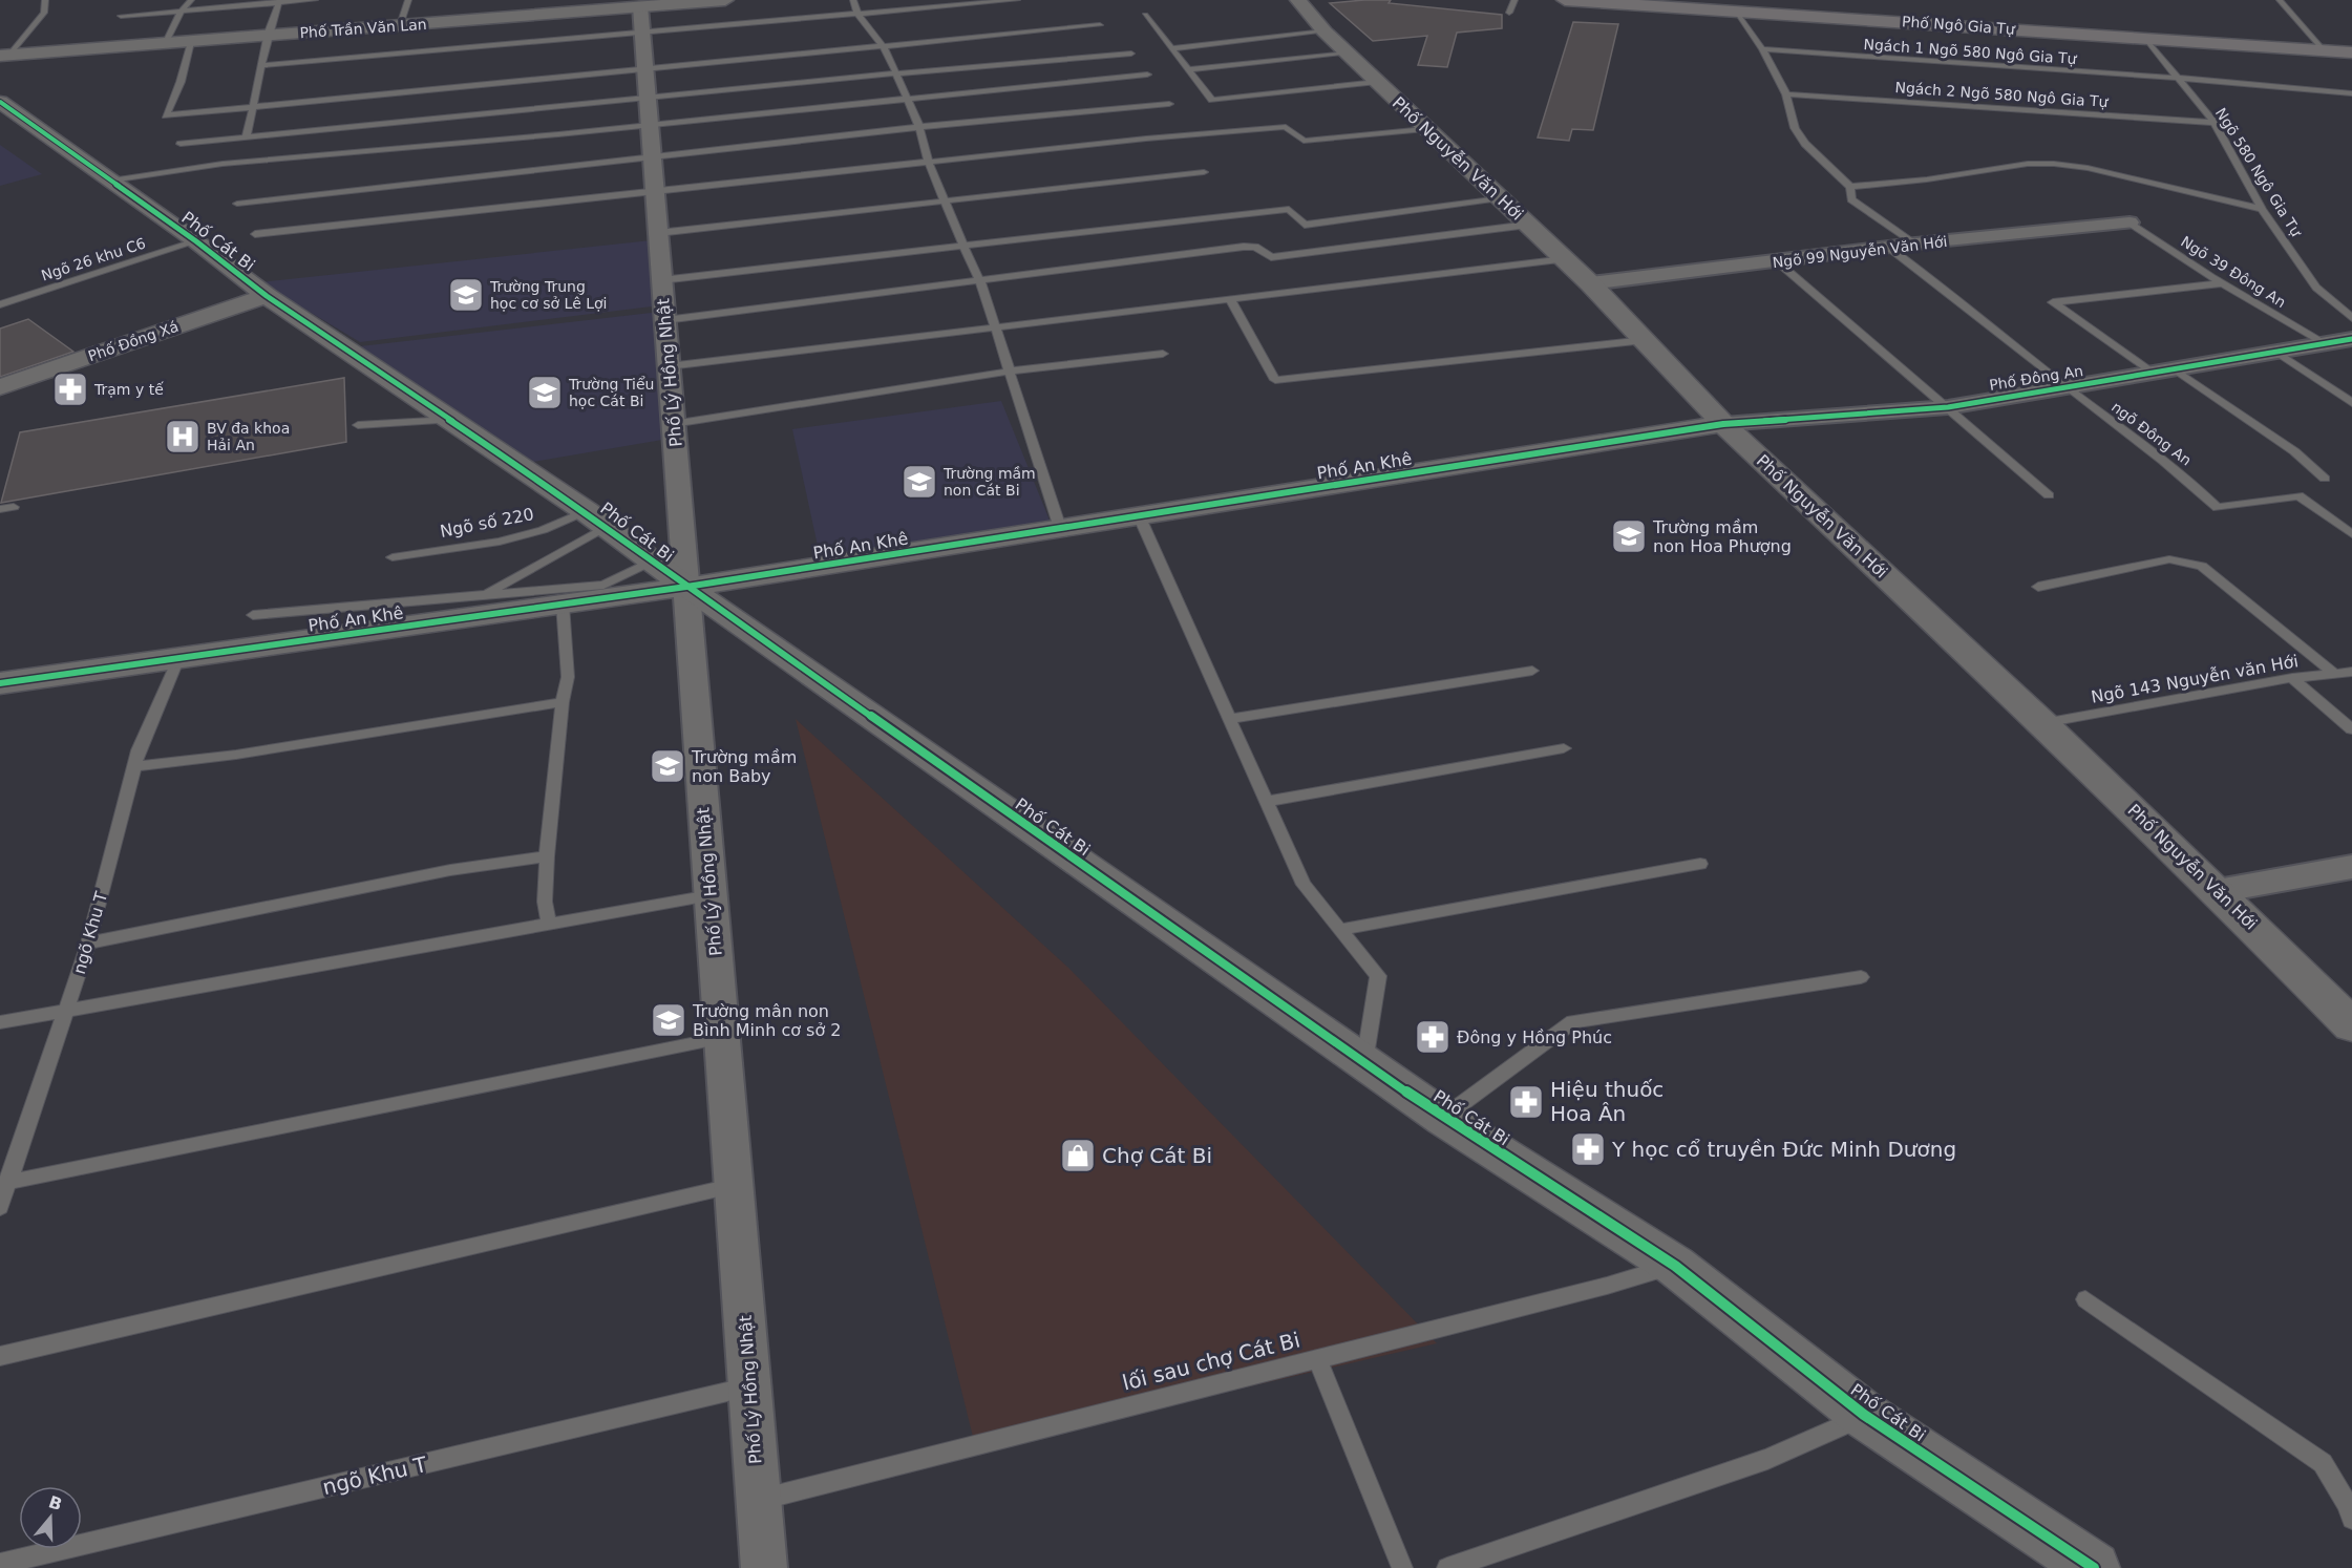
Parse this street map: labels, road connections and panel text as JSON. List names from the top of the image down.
{
  "streets": {
    "main road": ["Phố Ngô Gia Tự"],
    "street": [
      "Phố Trần Văn Lan",
      "Phố Nguyễn Văn Hới",
      "Phố Cát Bi",
      "Ngõ 99 Nguyễn Văn Hới",
      "Phố Đồng Xá",
      "Phố Lý Hồng Nhật",
      "Phố Đông An",
      "Phố An Khê"
    ],
    "lane": [
      "Ngách 1 Ngõ 580 Ngô Gia Tự",
      "Ngách 2 Ngõ 580 Ngô Gia Tự",
      "Ngõ 580 Ngô Gia Tự",
      "Ngõ 26 khu C6",
      "Ngõ 39 Đông An",
      "ngõ Đông An",
      "Ngõ số 220",
      "Ngõ 143 Nguyễn văn Hới",
      "ngõ Khu T",
      "lối sau chợ Cát Bi"
    ]
  },
  "crossings": [
    ["Phố Ngô Gia Tự", "Ngõ 580 Ngô Gia Tự"],
    ["Phố Trần Văn Lan", "Phố Lý Hồng Nhật"],
    ["Ngách 1 Ngõ 580 Ngô Gia Tự", "Ngõ 580 Ngô Gia Tự"],
    ["Ngách 2 Ngõ 580 Ngô Gia Tự", "Ngõ 580 Ngô Gia Tự"],
    ["Phố Nguyễn Văn Hới", "Ngõ 99 Nguyễn Văn Hới"],
    ["Phố Nguyễn Văn Hới", "Phố Đông An"],
    ["Phố Nguyễn Văn Hới", "Phố An Khê"],
    ["Phố Nguyễn Văn Hới", "Ngõ 143 Nguyễn văn Hới"],
    ["Phố Cát Bi", "Ngõ 26 khu C6"],
    ["Phố Cát Bi", "Phố Đồng Xá"],
    ["Phố Cát Bi", "Phố Lý Hồng Nhật"],
    ["Phố Cát Bi", "Phố An Khê"],
    ["Phố Cát Bi", "Ngõ số 220"],
    ["Phố Cát Bi", "lối sau chợ Cát Bi"],
    ["Ngõ 99 Nguyễn Văn Hới", "Ngõ 39 Đông An"],
    ["Ngõ 99 Nguyễn Văn Hới", "ngõ Đông An"],
    ["Ngõ 39 Đông An", "Phố Đông An"],
    ["Phố Lý Hồng Nhật", "Phố An Khê"],
    ["Phố Lý Hồng Nhật", "ngõ Khu T"],
    ["Phố Lý Hồng Nhật", "lối sau chợ Cát Bi"],
    ["Phố Đông An", "ngõ Đông An"],
    ["Phố Đông An", "Phố An Khê"],
    ["Phố An Khê", "ngõ Khu T"]
  ],
  "places": {
    "school or university": [
      "Trường Trung học cơ sở Lê Lợi",
      "Trường Tiểu học Cát Bi",
      "Trường mầm non Cát Bi",
      "Trường mầm non Hoa Phượng",
      "Trường mầm non Baby",
      "Trường mân non Bình Minh cơ sở 2"
    ],
    "pharmacy": [
      "Trạm y tế",
      "Đông y Hồng Phúc",
      "Hiệu thuốc Hoa Ân",
      "Y học cổ truyền Đức Minh Dương"
    ],
    "hospital": ["BV đa khoa Hải An"],
    "shop": ["Chợ Cát Bi"]
  },
  "north": "top"
}
